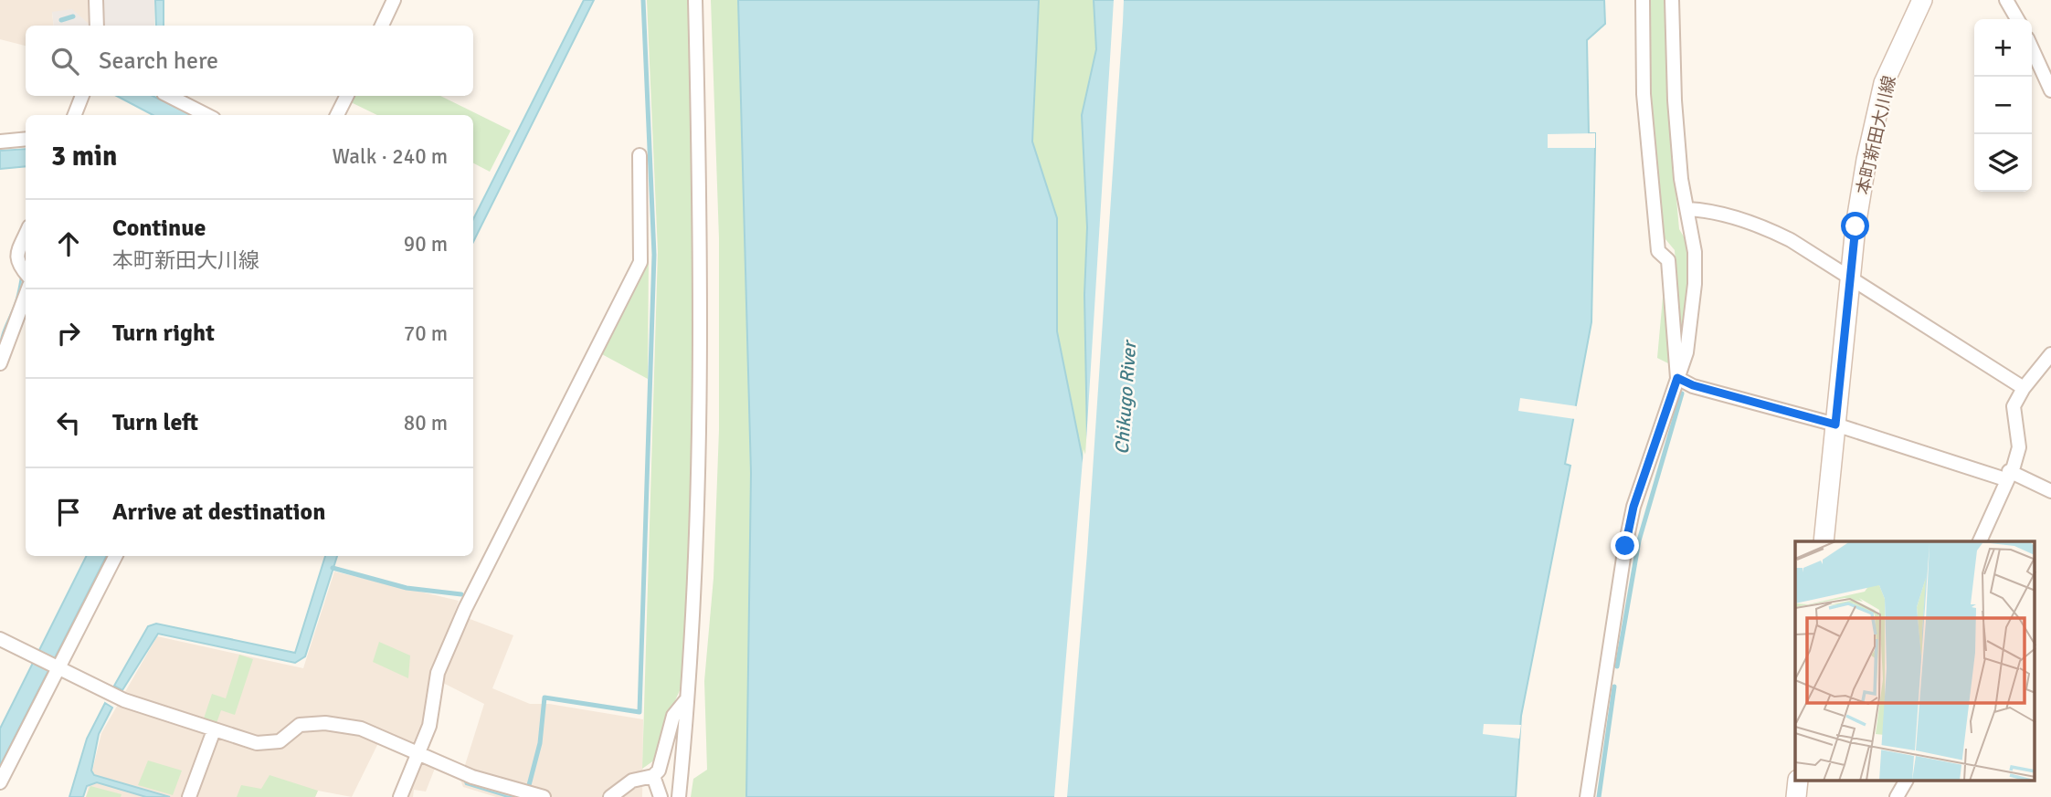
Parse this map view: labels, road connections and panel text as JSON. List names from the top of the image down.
{
  "streets": {
    "main road": ["本町新田大川線"]
  },
  "water": ["Chikugo River"],
  "page": {
    "map_buttons": ["+", "−"],
    "search": "Search here",
    "heading": ["3 min", "Walk · 240 m"],
    "list": [
      ["Continue", "本町新田大川線", "90 m"],
      ["Turn right", "70 m"],
      ["Turn left", "80 m"],
      "Arrive at destination"
    ]
  }
}
